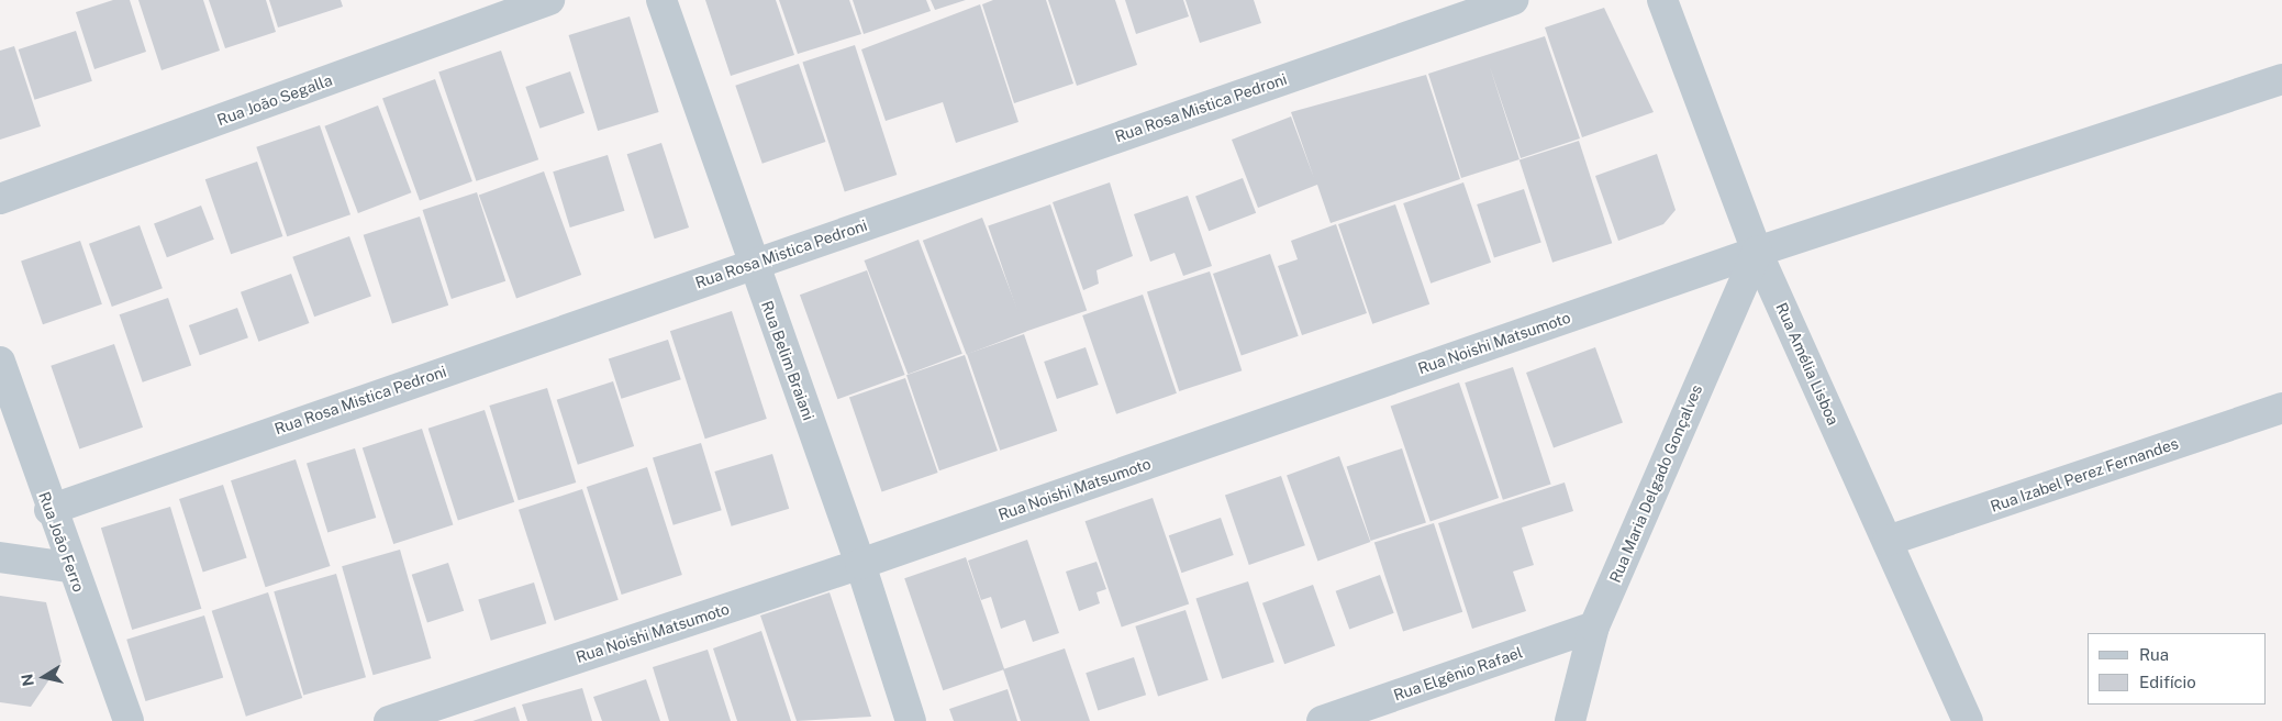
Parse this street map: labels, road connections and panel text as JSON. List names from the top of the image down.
{
  "streets": {
    "street": [
      "Rua João Segalla",
      "Rua Rosa Mistica Pedroni",
      "Rua Noishi Matsumoto",
      "Rua Belim Braiani",
      "Rua Amélia Lisboa",
      "Rua Izabel Perez Fernandes",
      "Rua Maria Delgado Gonçalves",
      "Rua João Ferro",
      "Rua Elgênio Rafael"
    ]
  },
  "crossings": [
    ["Rua Rosa Mistica Pedroni", "Rua Belim Braiani"],
    ["Rua Rosa Mistica Pedroni", "Rua João Ferro"],
    ["Rua Noishi Matsumoto", "Rua Belim Braiani"],
    ["Rua Noishi Matsumoto", "Rua Amélia Lisboa"],
    ["Rua Noishi Matsumoto", "Rua Maria Delgado Gonçalves"],
    ["Rua Amélia Lisboa", "Rua Izabel Perez Fernandes"],
    ["Rua Amélia Lisboa", "Rua Maria Delgado Gonçalves"],
    ["Rua Maria Delgado Gonçalves", "Rua Elgênio Rafael"]
  ],
  "legend": ["Rua", "Edifício"],
  "north": "left"
}
